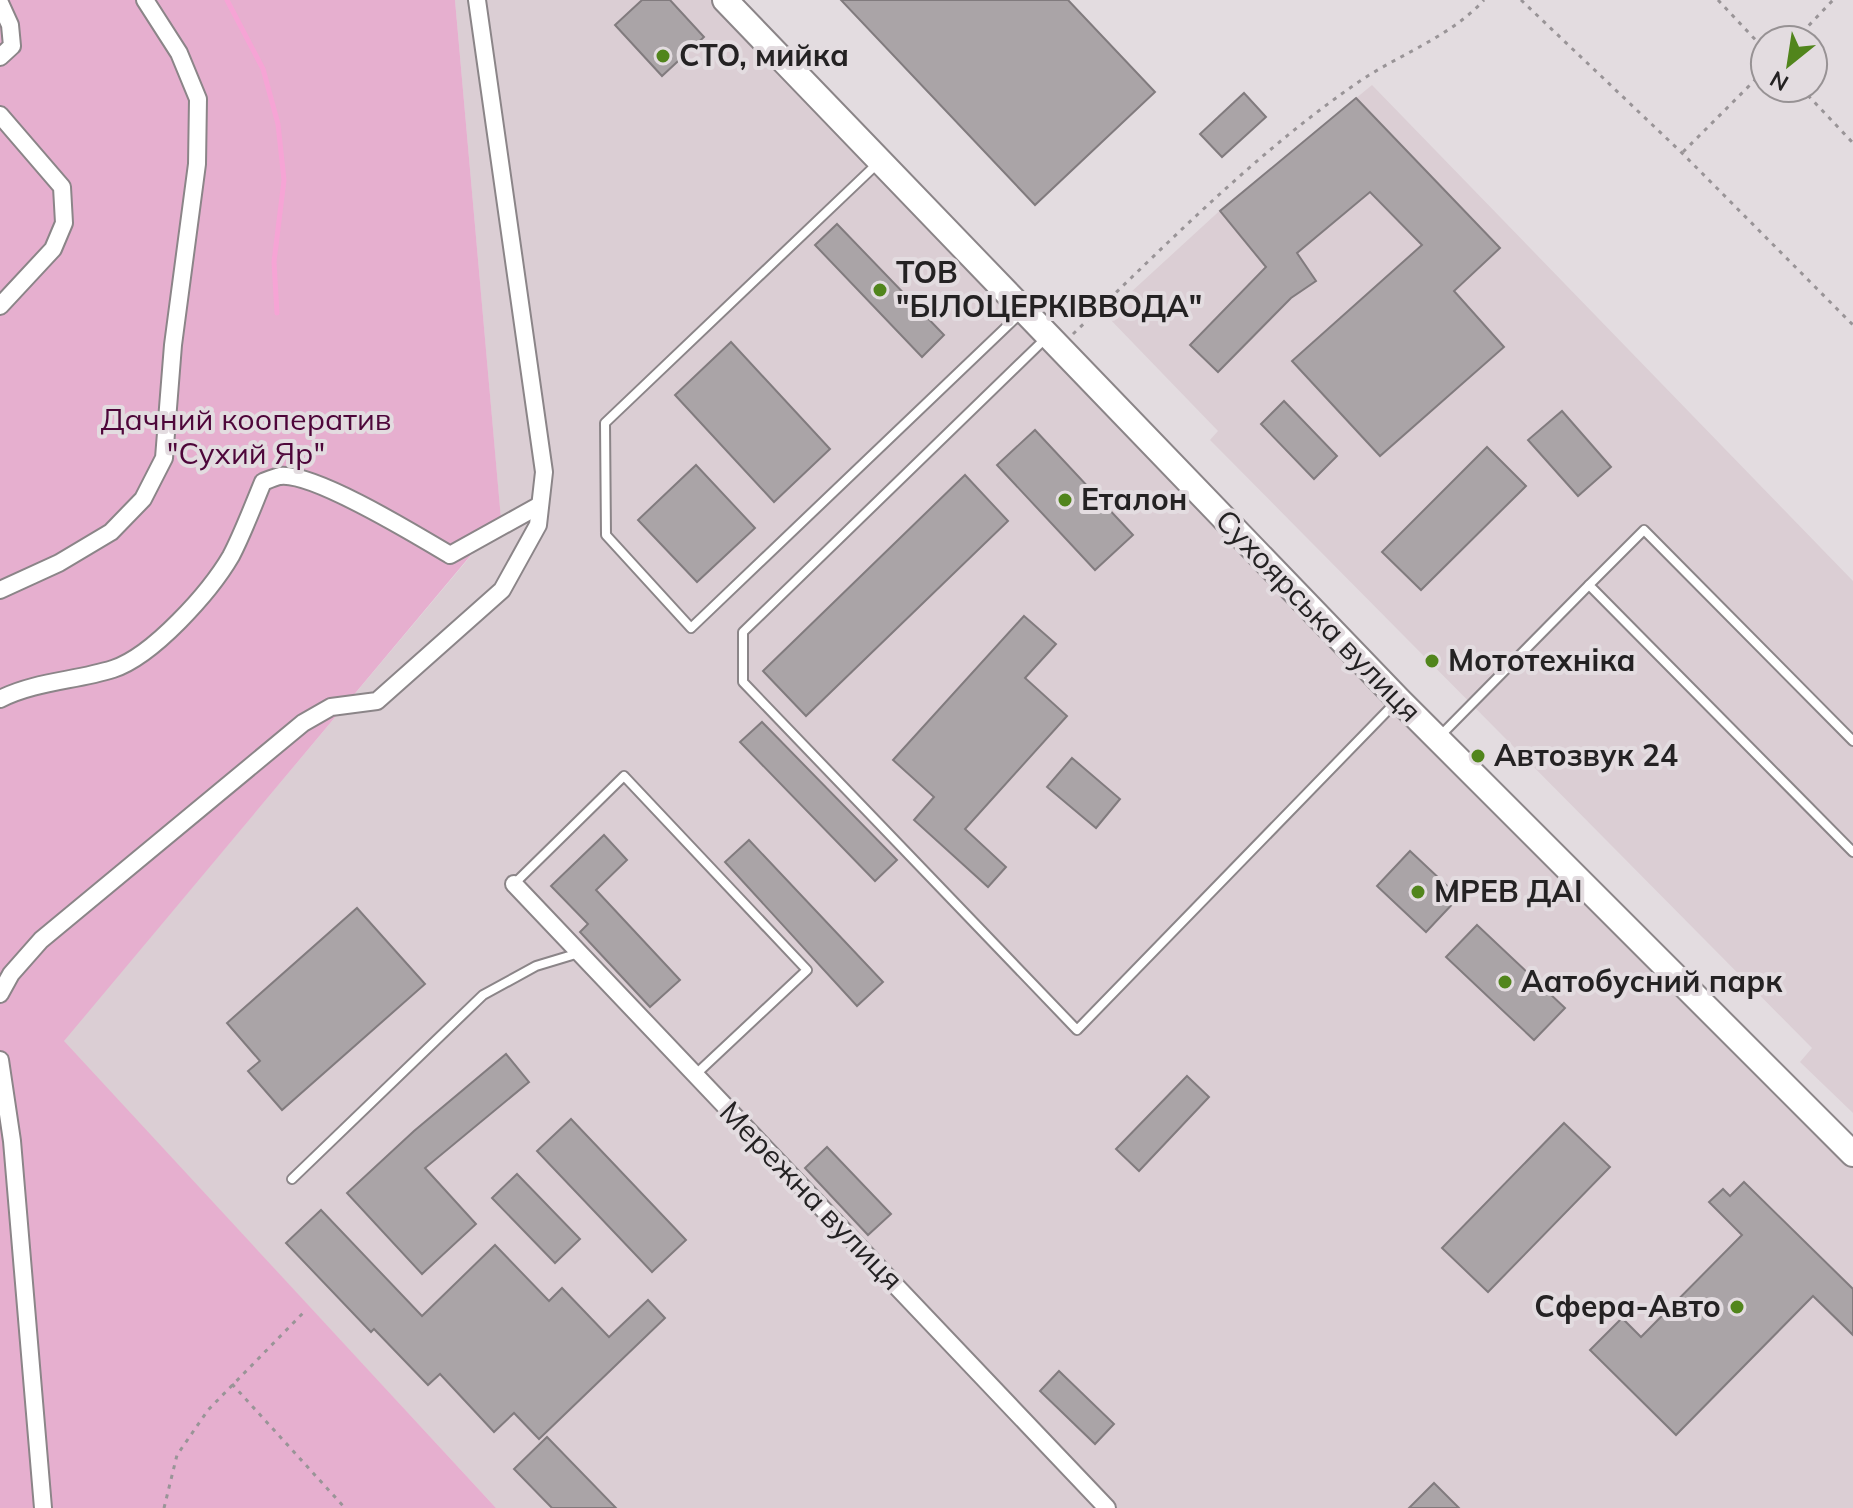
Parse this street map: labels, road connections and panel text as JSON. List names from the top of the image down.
{
  "streets": {
    "street": ["Сухоярська вулиця", "Мережна вулиця"]
  },
  "parks": ["Дачний кооператив \"Сухий Яр\""],
  "places": [
    "СТО, мийка",
    "ТОВ \"БІЛОЦЕРКІВВОДА\"",
    "Еталон",
    "Мототехніка",
    "Автозвук 24",
    "МРЕВ ДАІ",
    "Аатобусний парк",
    "Сфера-Авто"
  ],
  "north": "bottom left"
}
